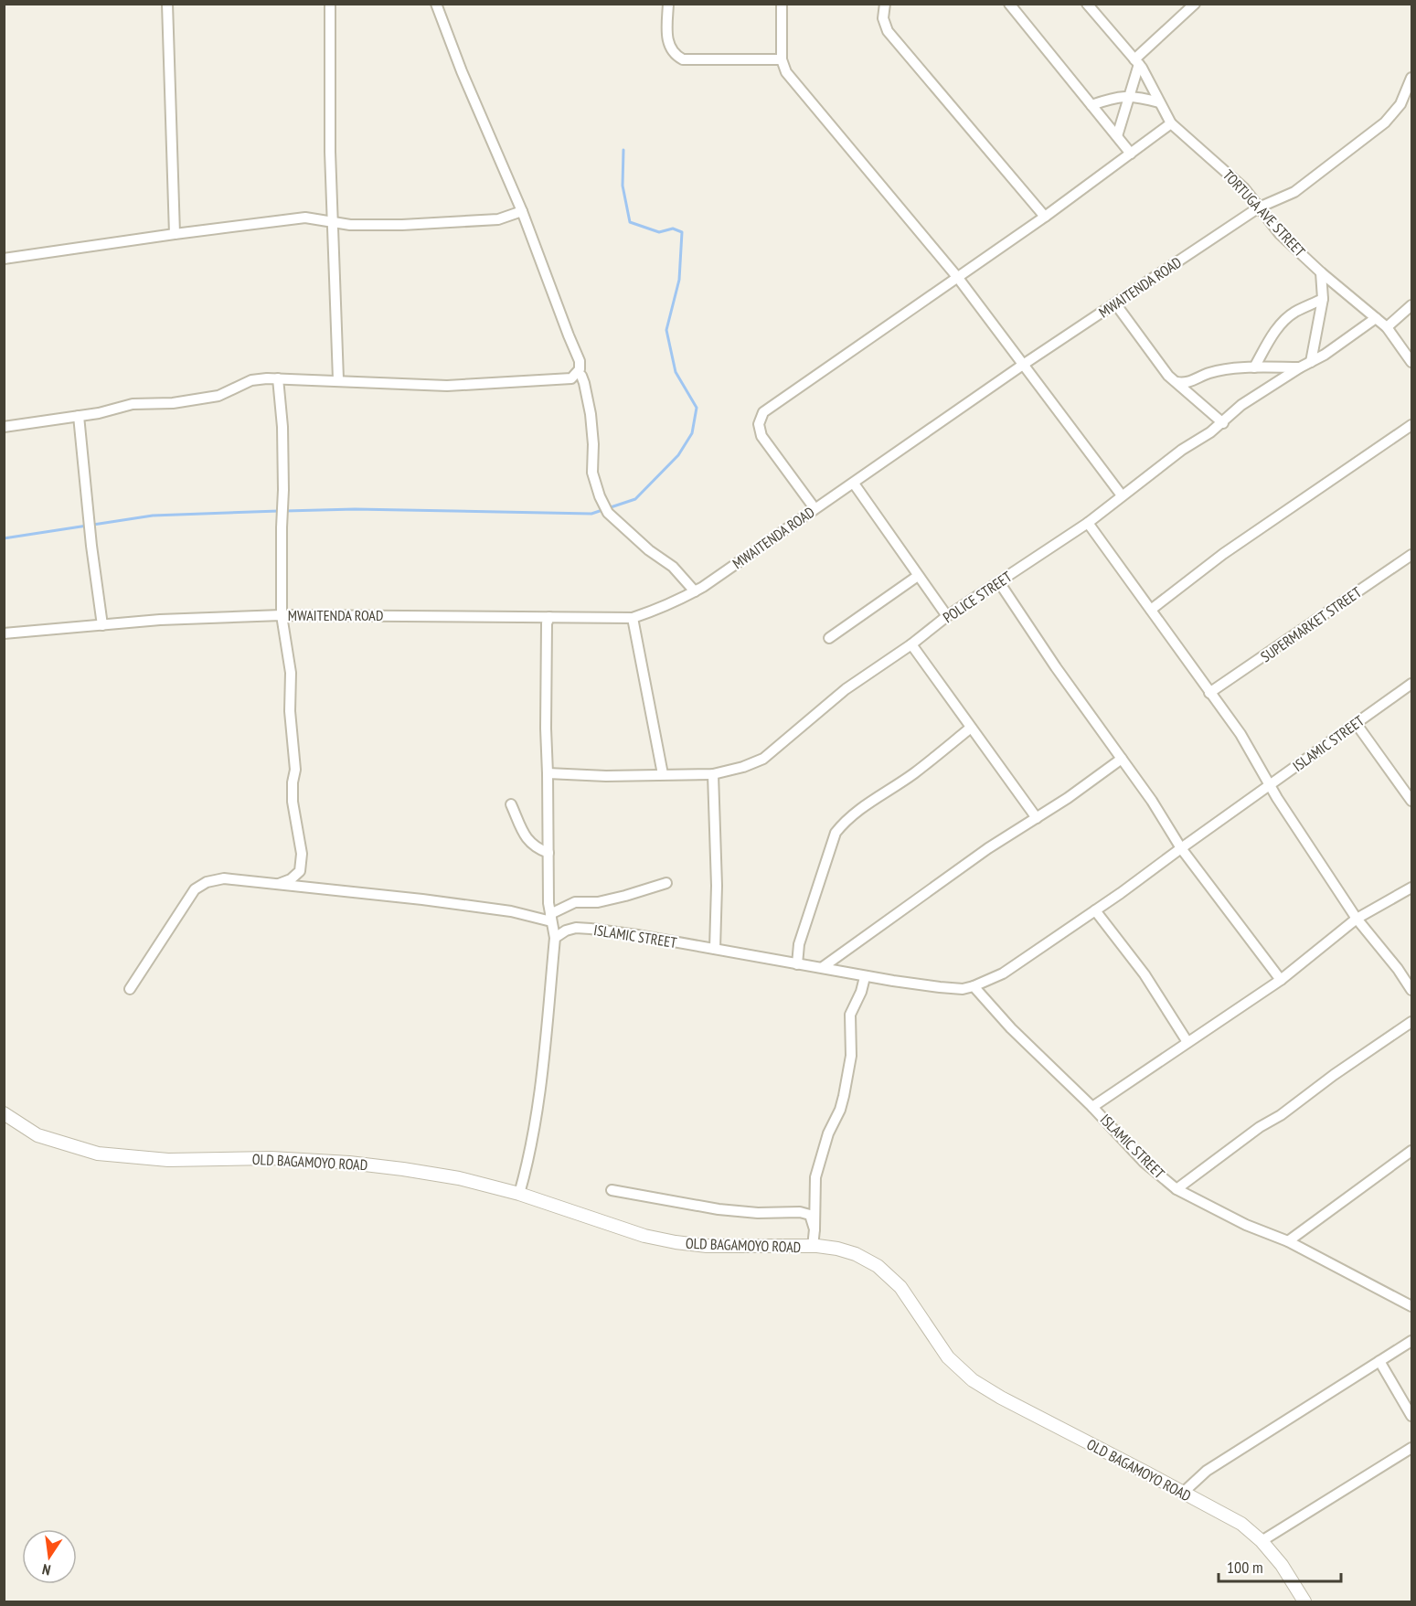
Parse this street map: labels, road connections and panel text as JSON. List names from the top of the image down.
{
  "streets": {
    "street": [
      "TORTUGA AVE STREET",
      "MWAITENDA ROAD",
      "POLICE STREET",
      "SUPERMARKET STREET",
      "ISLAMIC STREET",
      "OLD BAGAMOYO ROAD"
    ]
  },
  "crossings": [
    ["TORTUGA AVE STREET", "MWAITENDA ROAD"],
    ["TORTUGA AVE STREET", "POLICE STREET"]
  ],
  "scale_bar": "100 m",
  "north": "bottom"
}
